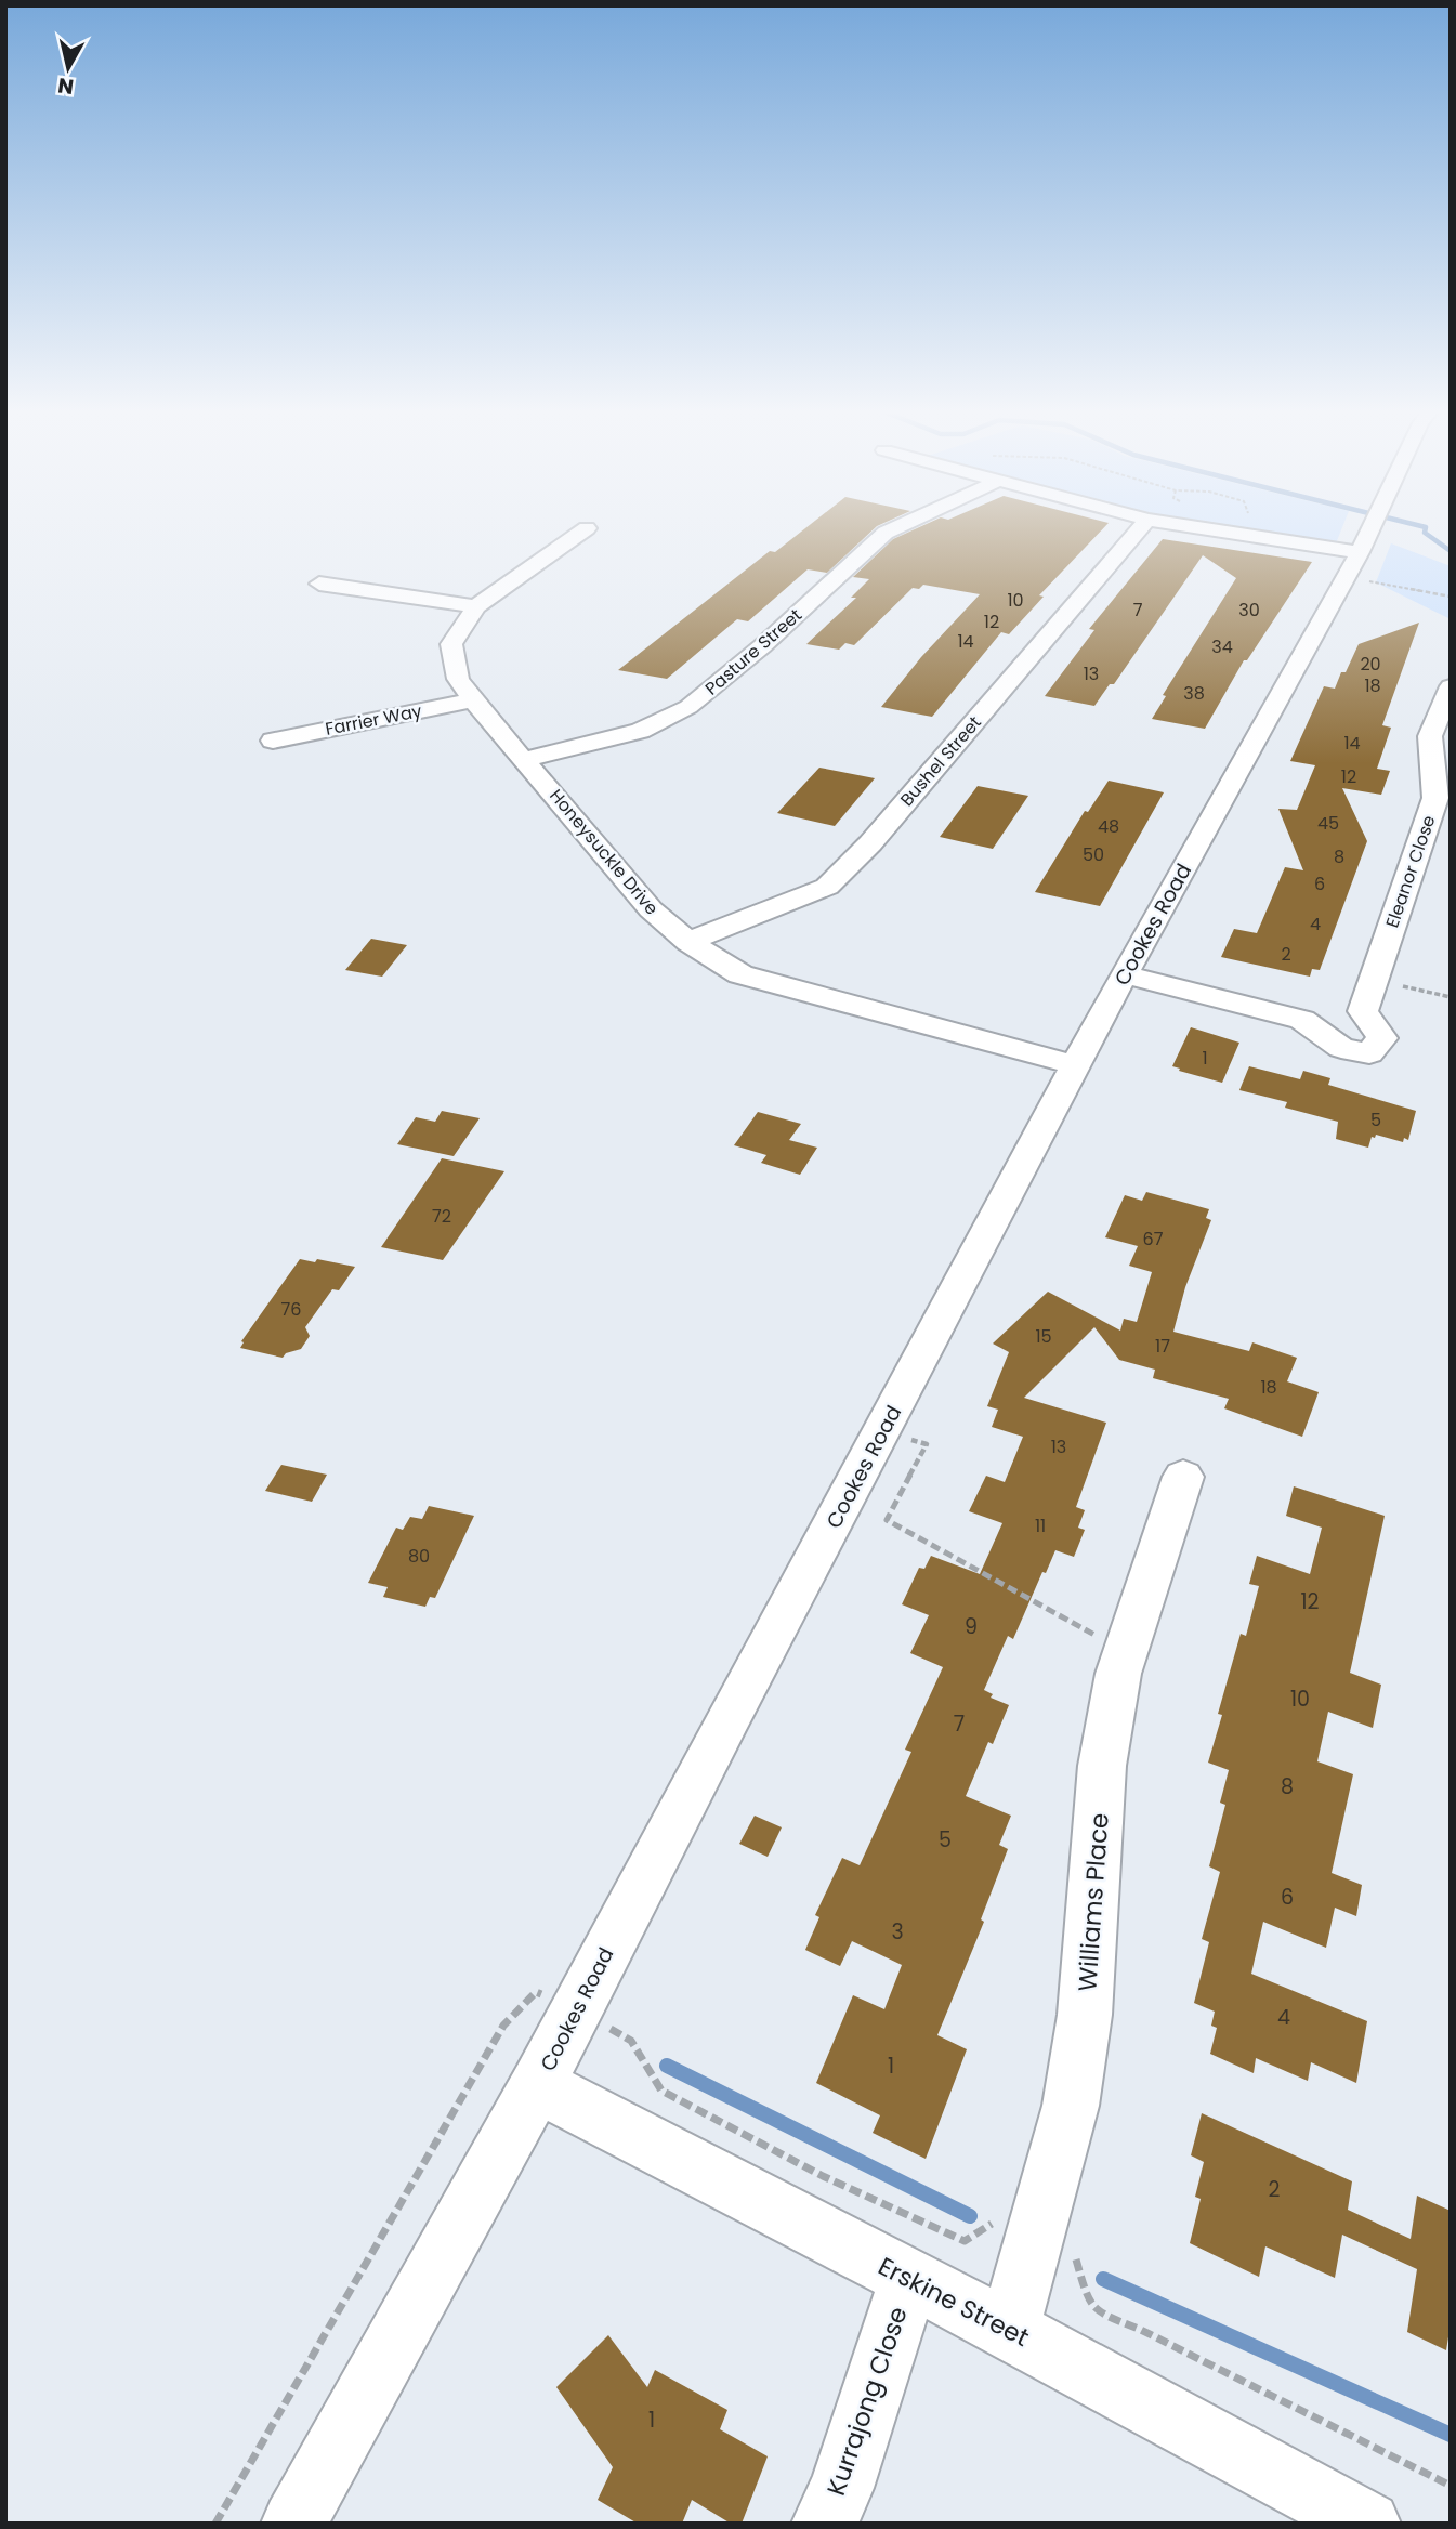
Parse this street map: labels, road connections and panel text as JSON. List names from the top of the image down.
{
  "streets": {
    "street": [
      "Pasture Street",
      "Farrier Way",
      "Bushel Street",
      "Honeysuckle Drive",
      "Eleanor Close",
      "Cookes Road",
      "Williams Place",
      "Erskine Street",
      "Kurrajong Close"
    ]
  },
  "crossings": [
    ["Pasture Street", "Honeysuckle Drive"],
    ["Farrier Way", "Honeysuckle Drive"],
    ["Bushel Street", "Honeysuckle Drive"],
    ["Honeysuckle Drive", "Cookes Road"],
    ["Cookes Road", "Erskine Street"],
    ["Williams Place", "Erskine Street"],
    ["Erskine Street", "Kurrajong Close"]
  ],
  "house_numbers": [
    "10",
    "7",
    "30",
    "12",
    "14",
    "34",
    "20",
    "13",
    "18",
    "38",
    "14",
    "12",
    "45",
    "48",
    "50",
    "8",
    "6",
    "4",
    "2",
    "1",
    "5",
    "72",
    "67",
    "76",
    "15",
    "17",
    "18",
    "13",
    "11",
    "80",
    "12",
    "9",
    "10",
    "7",
    "8",
    "5",
    "6",
    "3",
    "4",
    "1",
    "2",
    "1"
  ],
  "north": "bottom"
}
